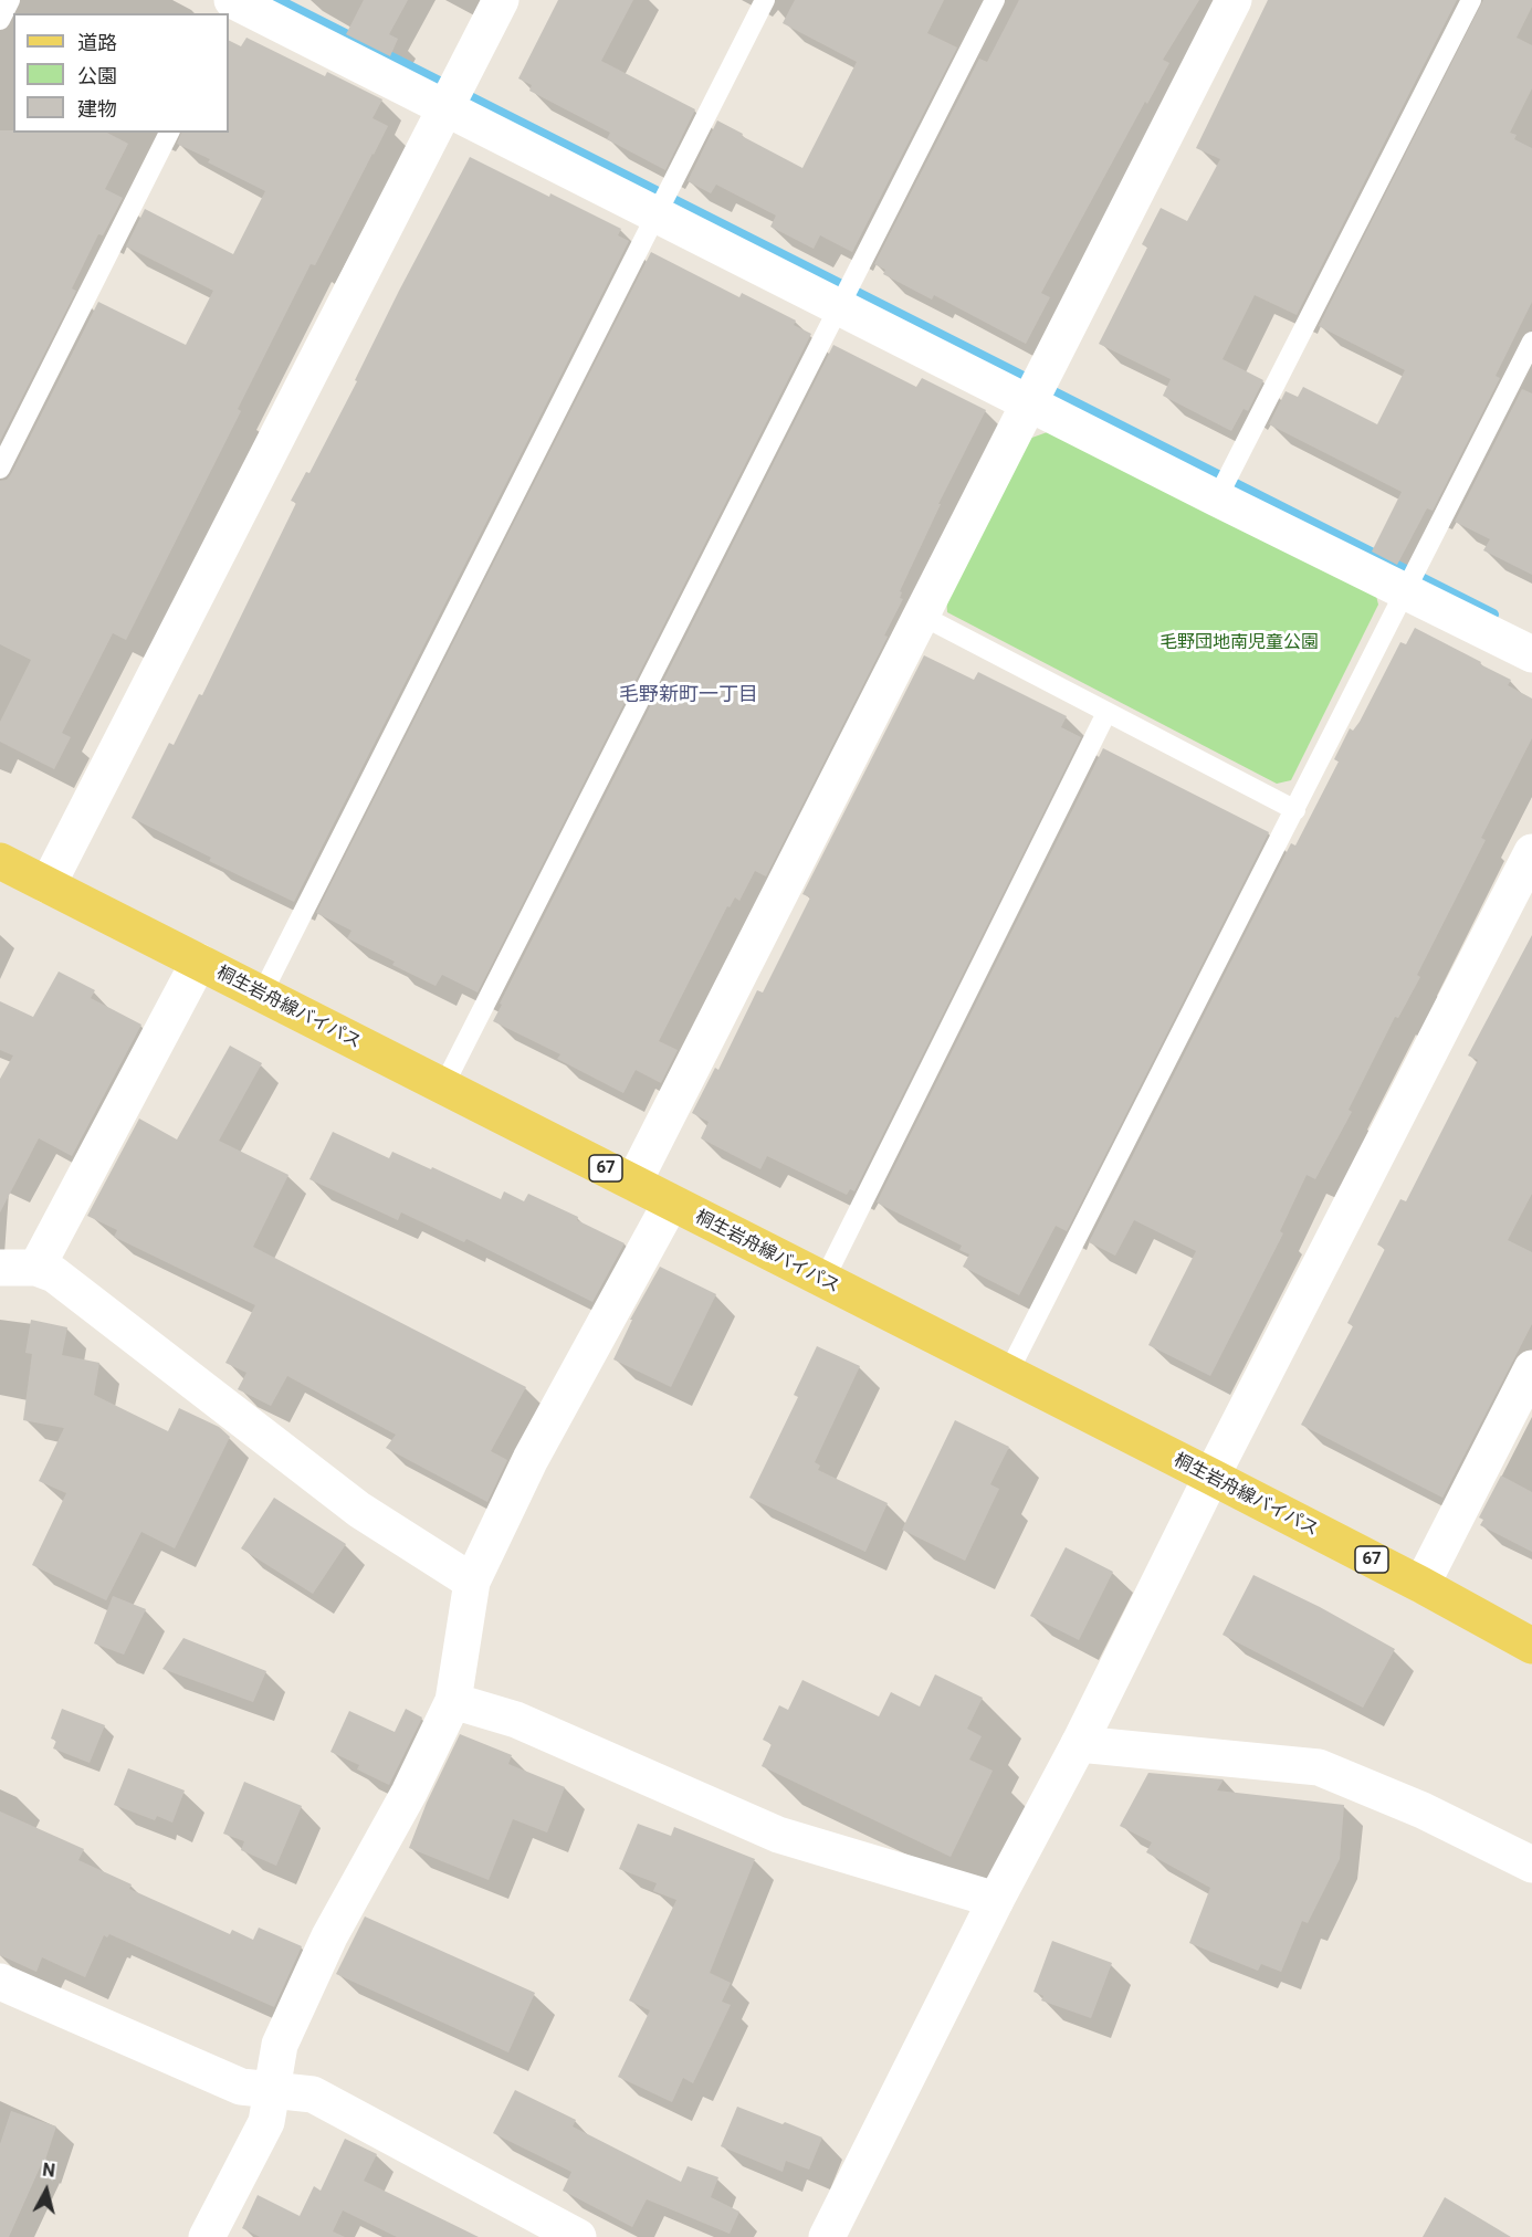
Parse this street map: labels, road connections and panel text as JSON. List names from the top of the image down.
{
  "streets": {
    "main road": ["桐生岩舟線バイパス", "67"]
  },
  "districts": ["毛野新町一丁目"],
  "parks": ["毛野団地南児童公園"],
  "legend": ["道路", "公園", "建物"],
  "north": "top"
}
